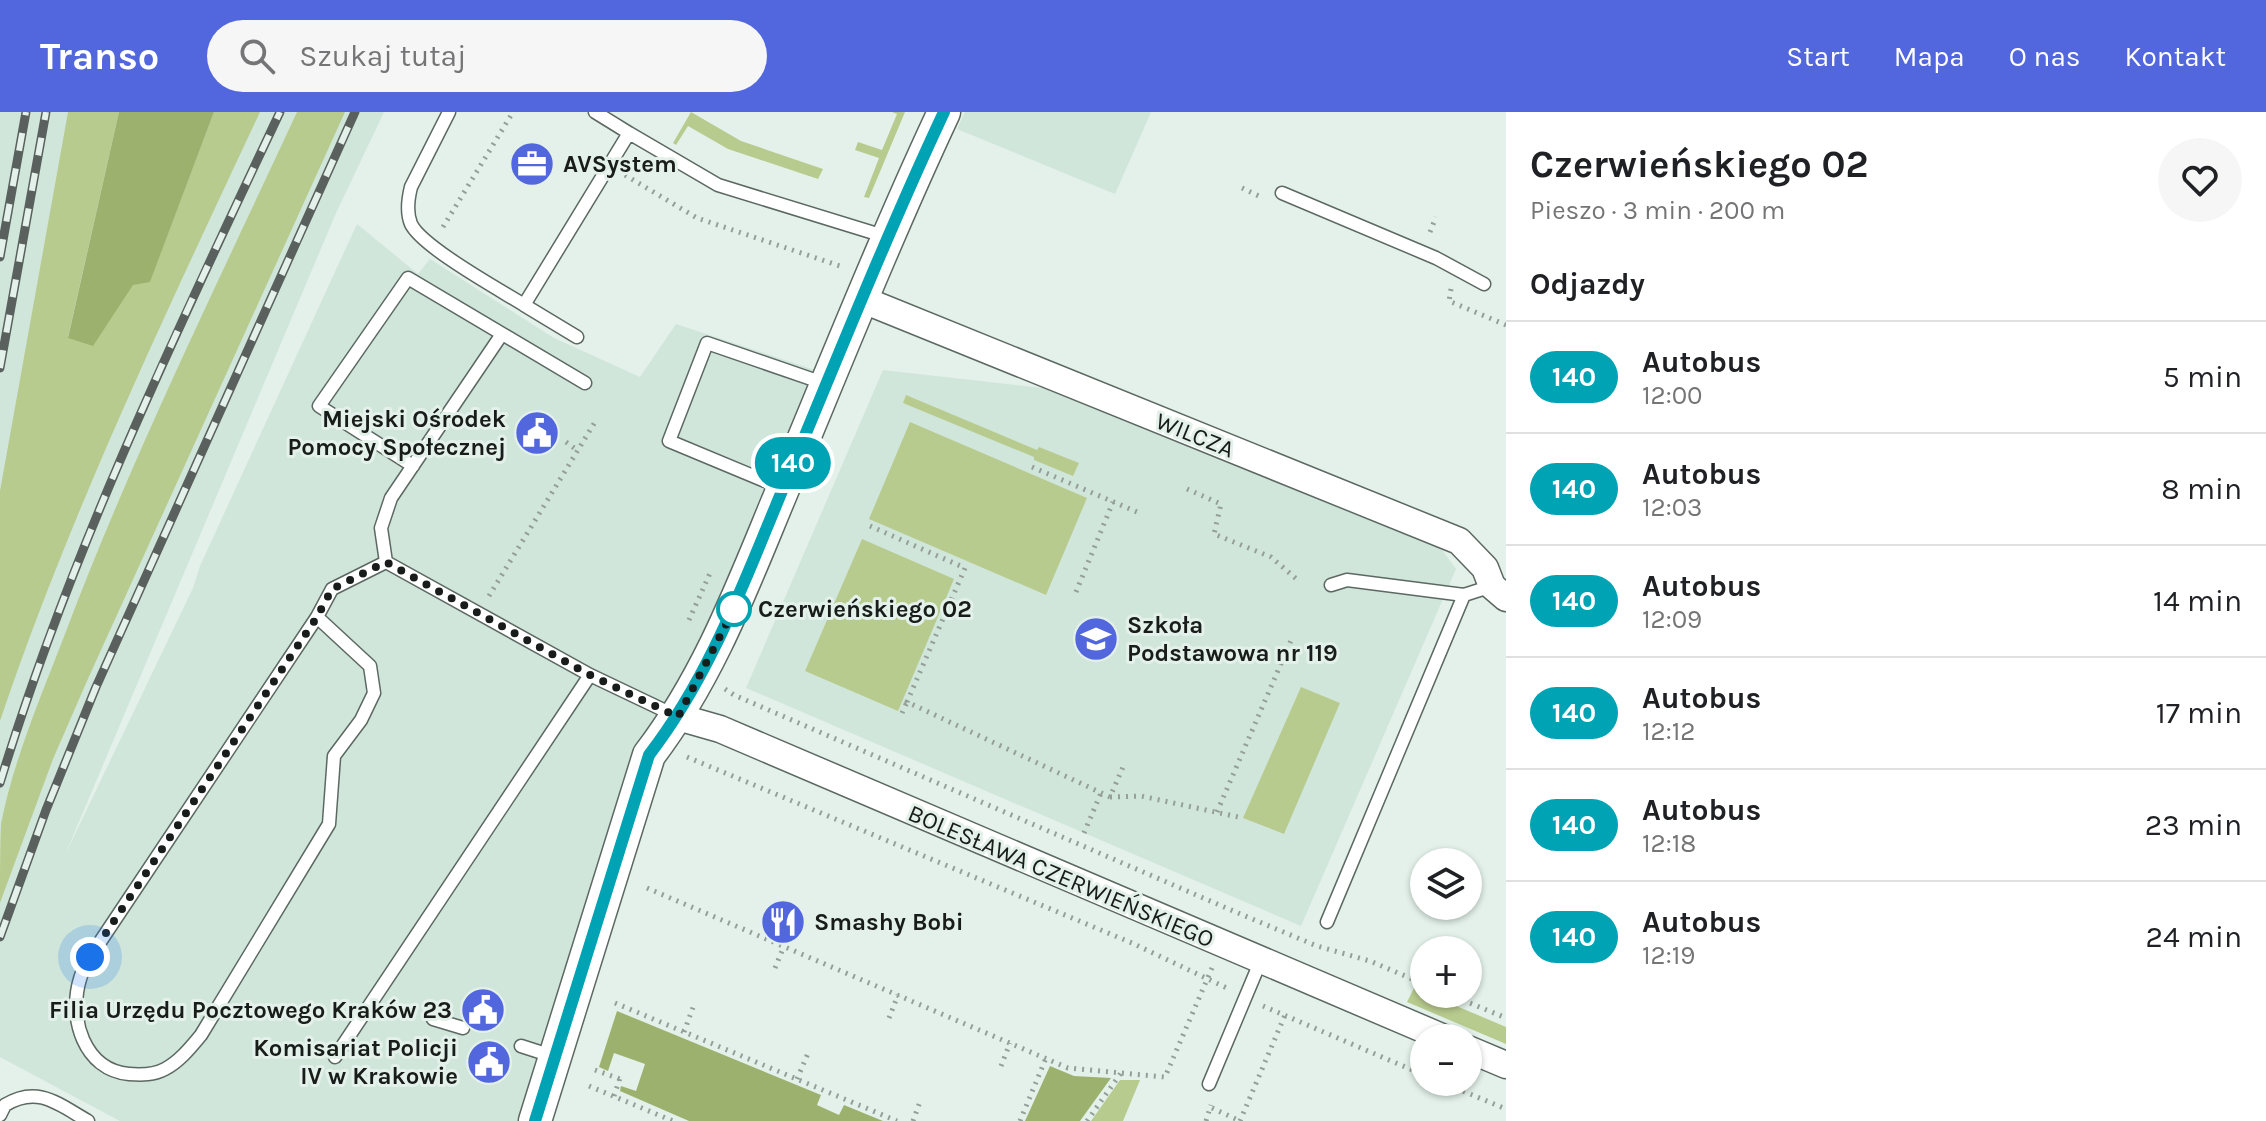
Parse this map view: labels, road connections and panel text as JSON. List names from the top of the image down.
{
  "streets": {
    "street": ["WILCZA", "BOLESŁAWA CZERWIEŃSKIEGO"]
  },
  "places": {
    "office": ["AVSystem"],
    "public building": ["Miejski Ośrodek Pomocy Społecznej", "Filia Urzędu Pocztowego Kraków 23", "Komisariat Policji IV w Krakowie"],
    "other": ["Czerwieńskiego 02"],
    "school or university": ["Szkoła Podstawowa nr 119"],
    "restaurant": ["Smashy Bobi"]
  },
  "lines": ["bus line 140"],
  "page": {
    "header": "Transo",
    "search": "Szukaj tutaj",
    "nav": [
      "Start",
      "Mapa",
      "O nas",
      "Kontakt"
    ],
    "on_map": "140",
    "heading": [
      ["Czerwieńskiego 02", "Pieszo · 3 min · 200 m"],
      "Odjazdy"
    ],
    "list": [
      {
        "mark": "140",
        "name": "Autobus",
        "note": "12:00",
        "value": "5 min"
      },
      {
        "mark": "140",
        "name": "Autobus",
        "note": "12:03",
        "value": "8 min"
      },
      {
        "mark": "140",
        "name": "Autobus",
        "note": "12:09",
        "value": "14 min"
      },
      {
        "mark": "140",
        "name": "Autobus",
        "note": "12:12",
        "value": "17 min"
      },
      {
        "mark": "140",
        "name": "Autobus",
        "note": "12:18",
        "value": "23 min"
      },
      {
        "mark": "140",
        "name": "Autobus",
        "note": "12:19",
        "value": "24 min"
      }
    ],
    "map_buttons": ["+", "−"]
  }
}
